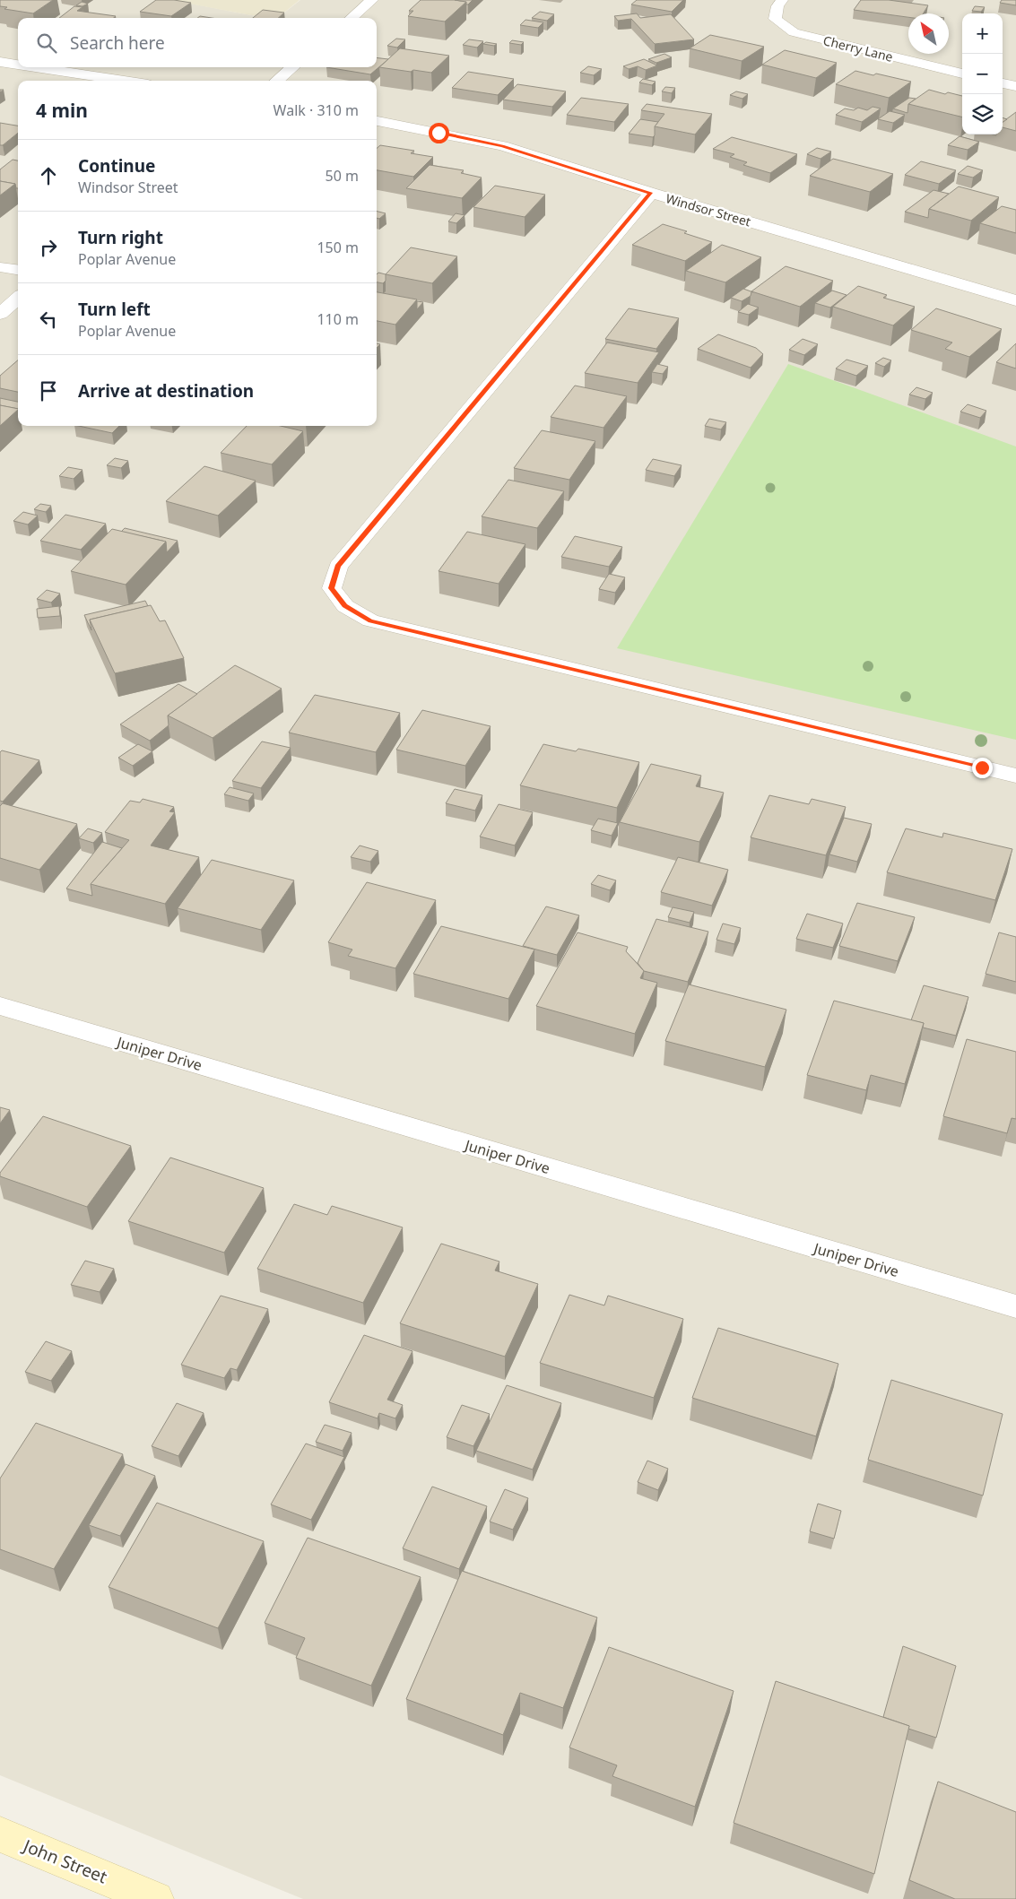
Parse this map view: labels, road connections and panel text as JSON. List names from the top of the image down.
{
  "streets": {
    "main road": ["John Street"],
    "street": ["Cherry Lane", "Windsor Street", "Juniper Drive"]
  },
  "north": "top left",
  "page": {
    "map_buttons": ["+", "−"],
    "search": "Search here",
    "heading": ["4 min", "Walk · 310 m"],
    "list": [
      ["Continue", "Windsor Street", "50 m"],
      ["Turn right", "Poplar Avenue", "150 m"],
      ["Turn left", "Poplar Avenue", "110 m"],
      "Arrive at destination"
    ]
  }
}
